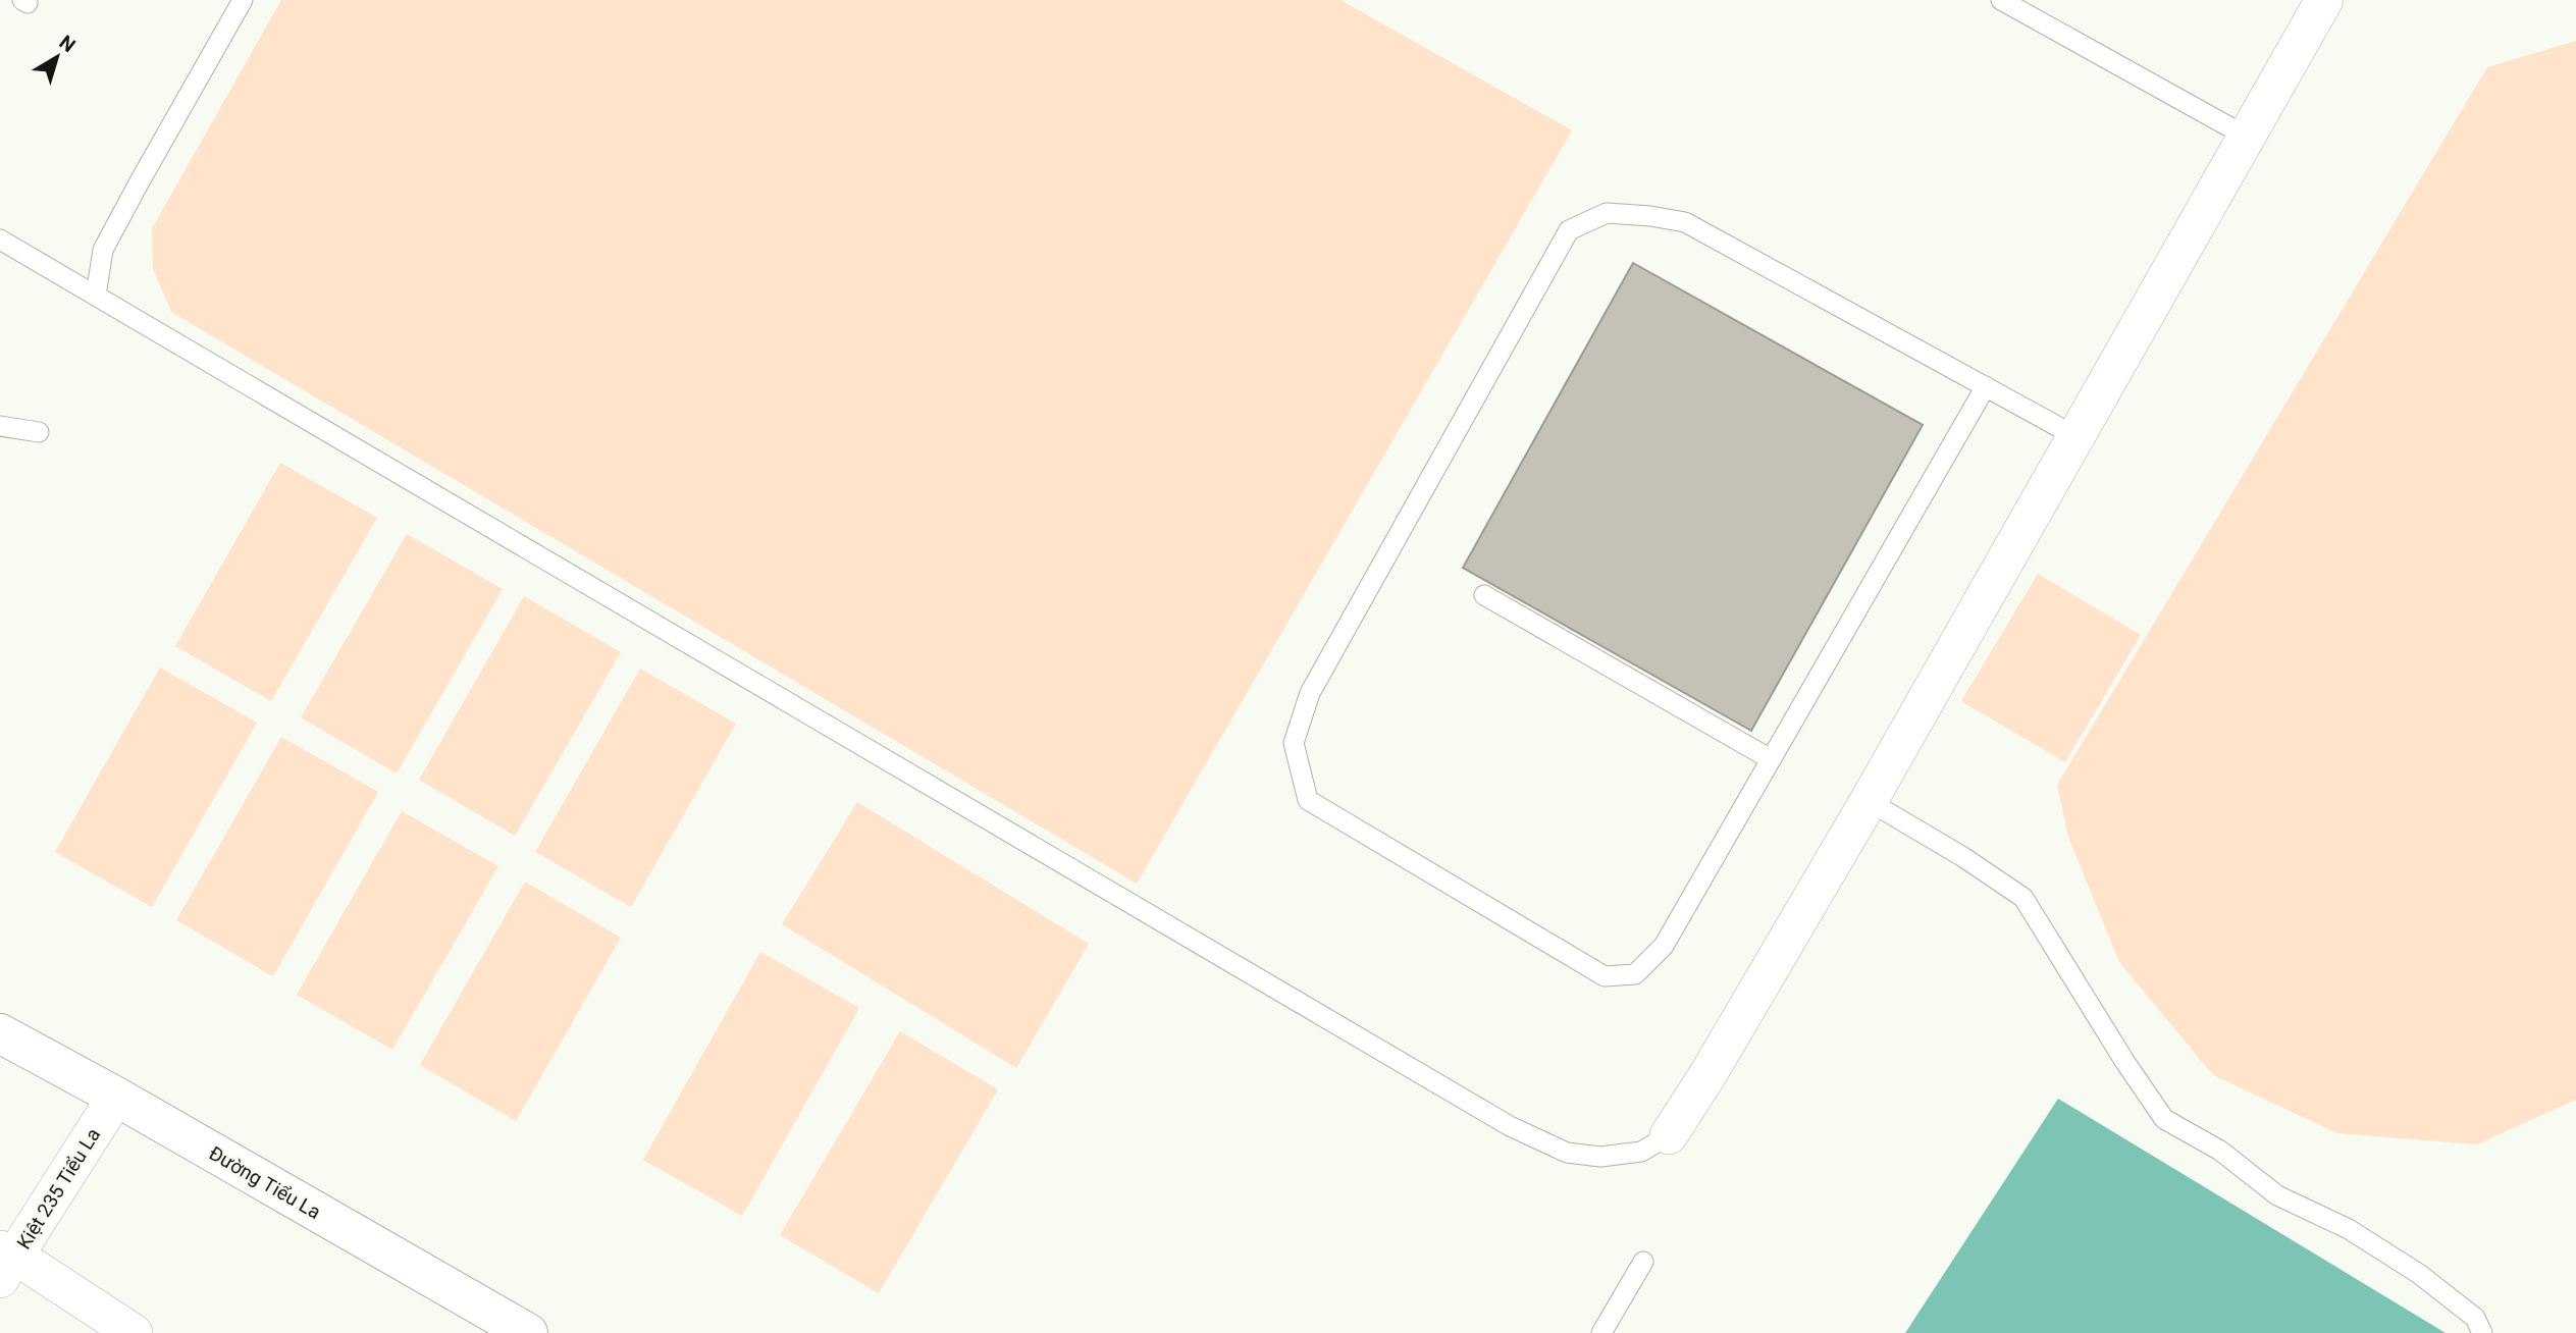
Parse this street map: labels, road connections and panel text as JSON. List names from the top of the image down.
{
  "streets": {
    "main road": ["Đường Tiểu La"],
    "street": ["Kiệt 235 Tiểu La"]
  },
  "crossings": [
    ["Đường Tiểu La", "Kiệt 235 Tiểu La"]
  ],
  "north": "top right"
}
